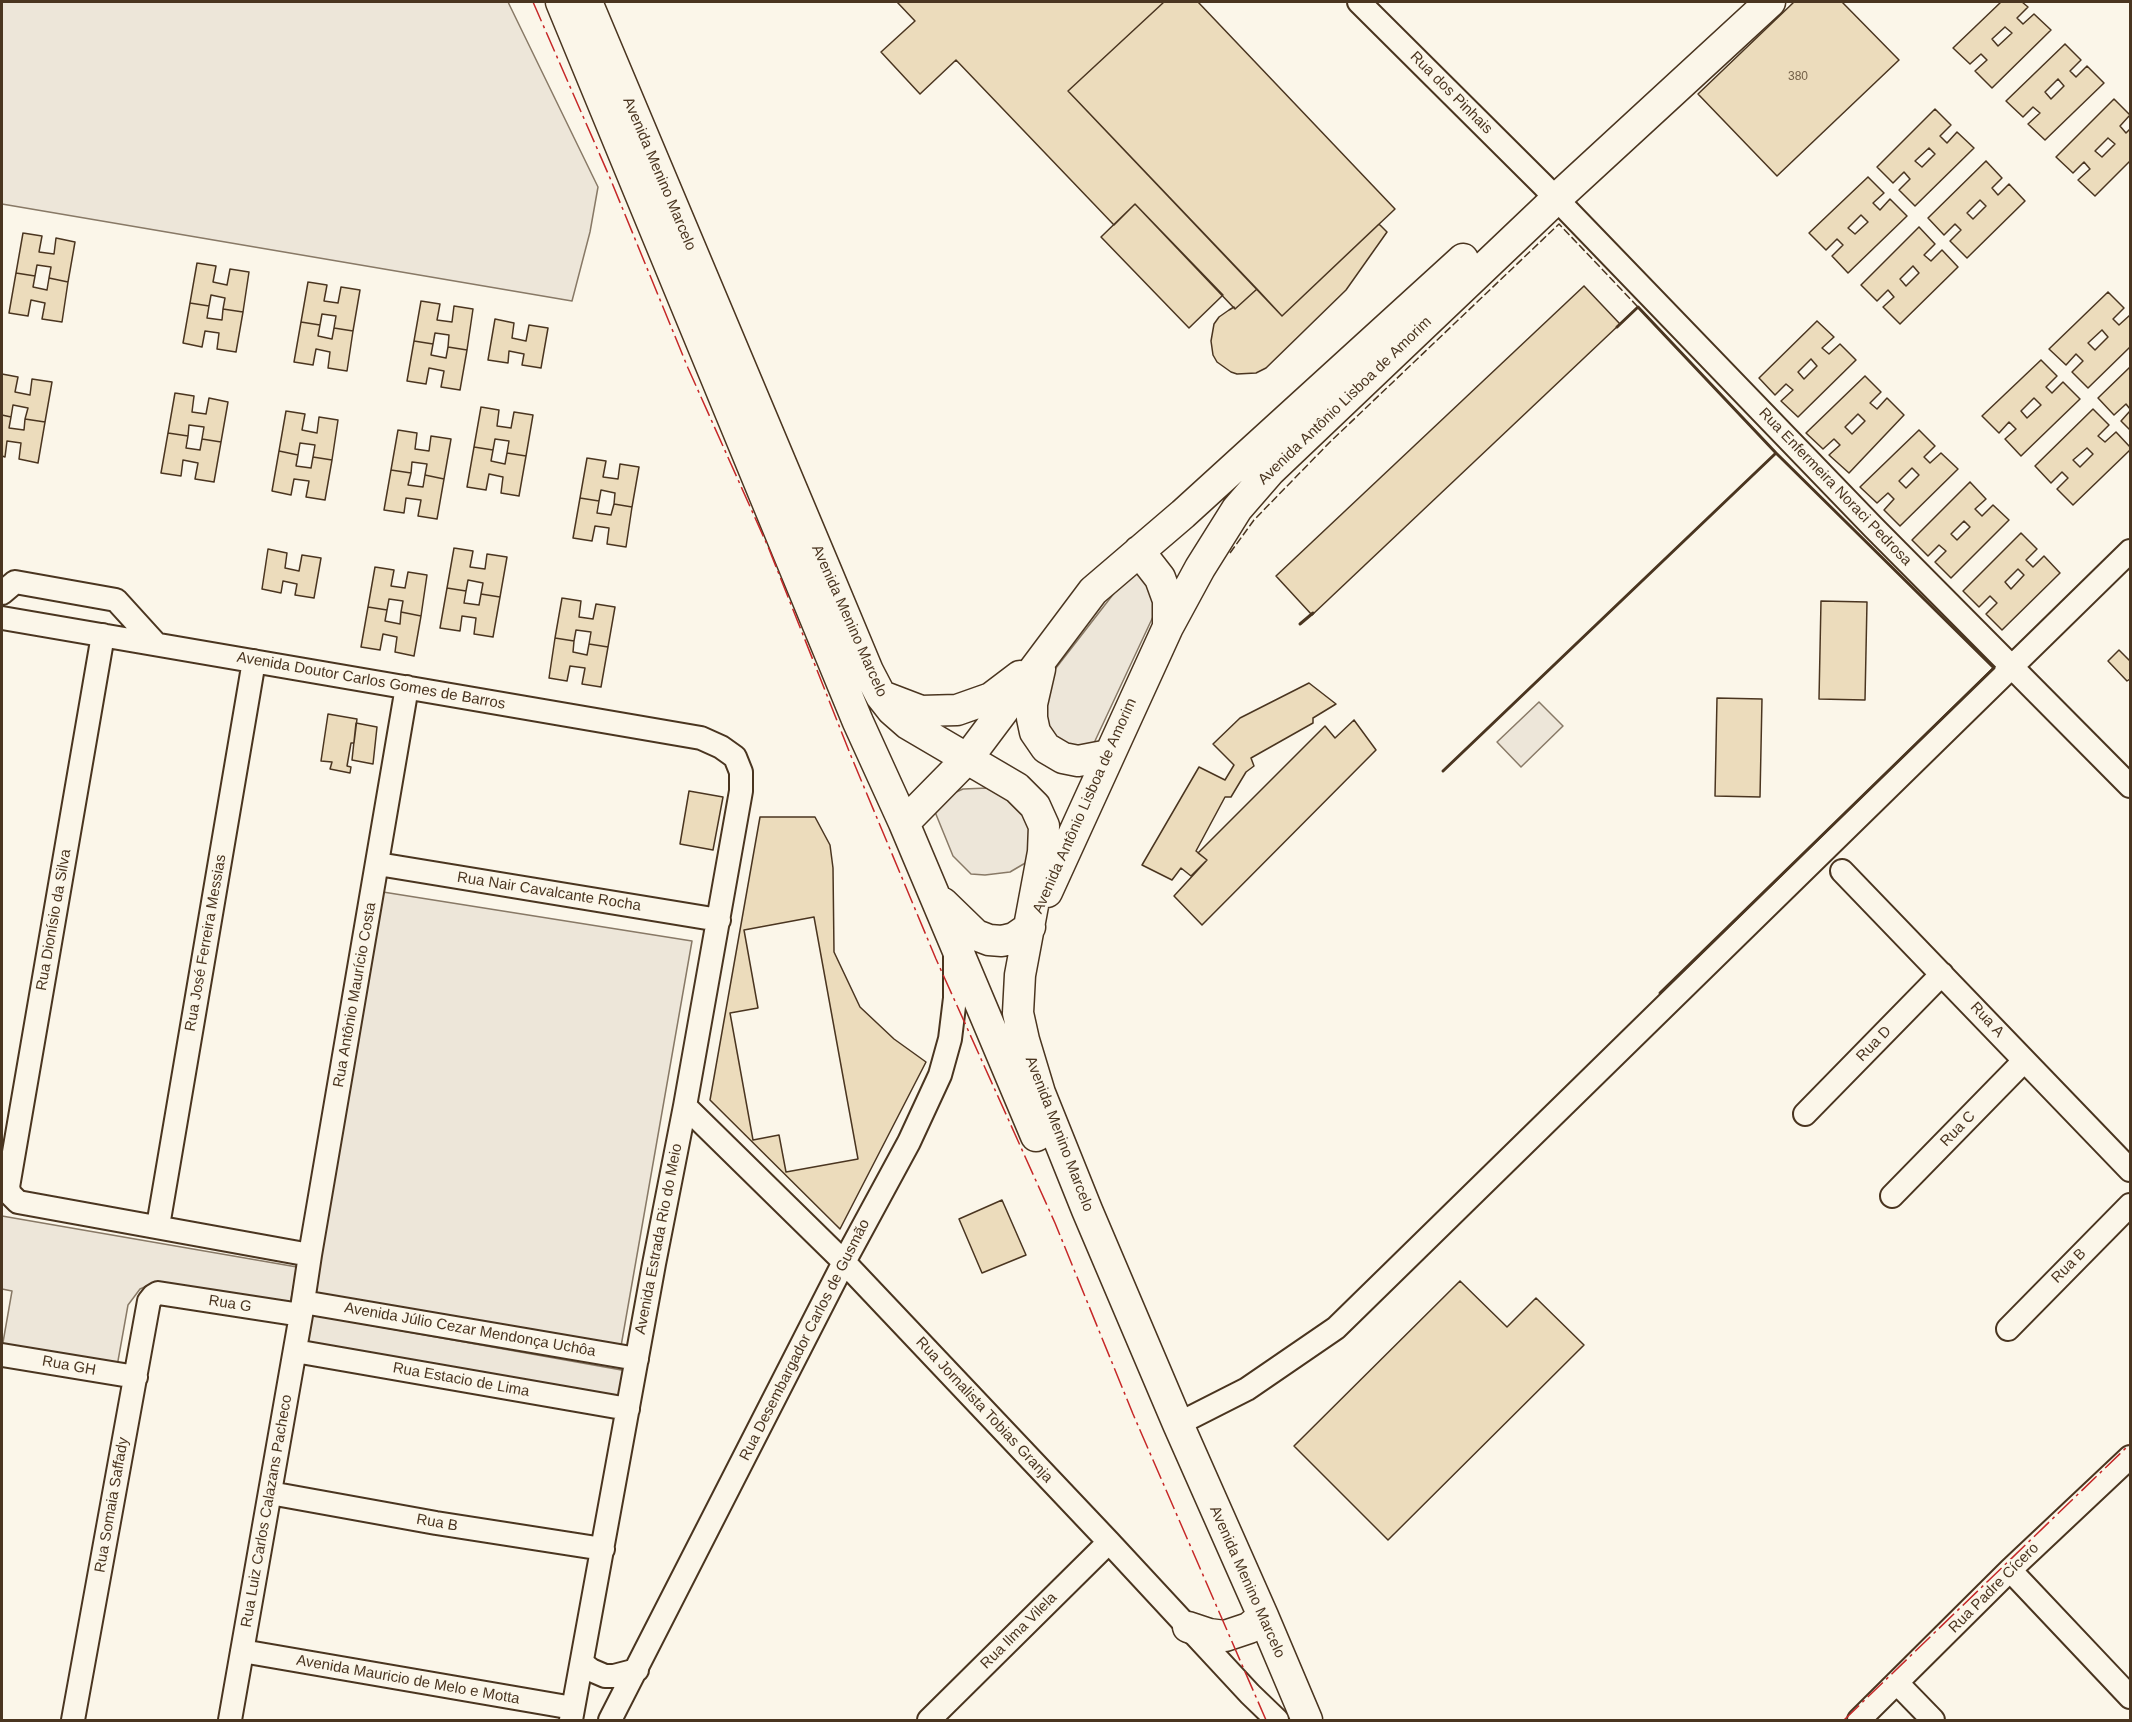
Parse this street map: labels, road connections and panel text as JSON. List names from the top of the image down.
{
  "streets": {
    "main road": ["Avenida Menino Marcelo", "Avenida Antônio Lisboa de Amorim"],
    "street": [
      "Rua dos Pinhais",
      "Rua Enfermeira Noraci Pedrosa",
      "Avenida Doutor Carlos Gomes de Barros",
      "Rua Nair Cavalcante Rocha",
      "Rua Dionísio da Silva",
      "Rua José Ferreira Messias",
      "Rua Antônio Maurício Costa",
      "Rua A",
      "Rua D",
      "Rua C",
      "Avenida Estrada Rio do Meio",
      "Rua B",
      "Rua G",
      "Avenida Júlio Cezar Mendonça Uchôa",
      "Rua Desembargador Carlos de Gusmão",
      "Rua GH",
      "Rua Estacio de Lima",
      "Rua Jornalista Tobias Granja",
      "Rua Somaia Saffady",
      "Rua Luiz Carlos Calazans Pacheco",
      "Rua Padre Cícero",
      "Rua Ilma Vilela",
      "Avenida Mauricio de Melo e Motta"
    ]
  },
  "crossings": [
    ["Rua dos Pinhais", "Avenida Antônio Lisboa de Amorim"],
    ["Rua dos Pinhais", "Rua Enfermeira Noraci Pedrosa"],
    ["Avenida Menino Marcelo", "Avenida Antônio Lisboa de Amorim"],
    ["Avenida Menino Marcelo", "Rua Desembargador Carlos de Gusmão"],
    ["Avenida Antônio Lisboa de Amorim", "Rua Enfermeira Noraci Pedrosa"],
    ["Avenida Doutor Carlos Gomes de Barros", "Rua Dionísio da Silva"],
    ["Avenida Doutor Carlos Gomes de Barros", "Rua José Ferreira Messias"],
    ["Avenida Doutor Carlos Gomes de Barros", "Rua Antônio Maurício Costa"],
    ["Avenida Doutor Carlos Gomes de Barros", "Avenida Estrada Rio do Meio"],
    ["Rua Nair Cavalcante Rocha", "Rua Antônio Maurício Costa"],
    ["Rua Nair Cavalcante Rocha", "Avenida Estrada Rio do Meio"],
    ["Rua Dionísio da Silva", "Rua José Ferreira Messias"],
    ["Rua Antônio Maurício Costa", "Rua G"],
    ["Rua Antônio Maurício Costa", "Avenida Júlio Cezar Mendonça Uchôa"],
    ["Rua Antônio Maurício Costa", "Rua Luiz Carlos Calazans Pacheco"],
    ["Rua A", "Rua D"],
    ["Rua A", "Rua C"],
    ["Avenida Estrada Rio do Meio", "Rua B"],
    ["Avenida Estrada Rio do Meio", "Avenida Júlio Cezar Mendonça Uchôa"],
    ["Avenida Estrada Rio do Meio", "Rua Estacio de Lima"],
    ["Avenida Estrada Rio do Meio", "Rua Jornalista Tobias Granja"],
    ["Avenida Estrada Rio do Meio", "Avenida Mauricio de Melo e Motta"],
    ["Rua B", "Rua Luiz Carlos Calazans Pacheco"],
    ["Rua G", "Avenida Júlio Cezar Mendonça Uchôa"],
    ["Rua G", "Rua Somaia Saffady"],
    ["Rua G", "Rua Luiz Carlos Calazans Pacheco"],
    ["Avenida Júlio Cezar Mendonça Uchôa", "Rua Luiz Carlos Calazans Pacheco"],
    ["Rua Desembargador Carlos de Gusmão", "Rua Jornalista Tobias Granja"],
    ["Rua GH", "Rua Somaia Saffady"],
    ["Rua Estacio de Lima", "Rua Luiz Carlos Calazans Pacheco"],
    ["Rua Jornalista Tobias Granja", "Rua Ilma Vilela"],
    ["Rua Luiz Carlos Calazans Pacheco", "Avenida Mauricio de Melo e Motta"]
  ],
  "house_numbers": ["380"]
}
